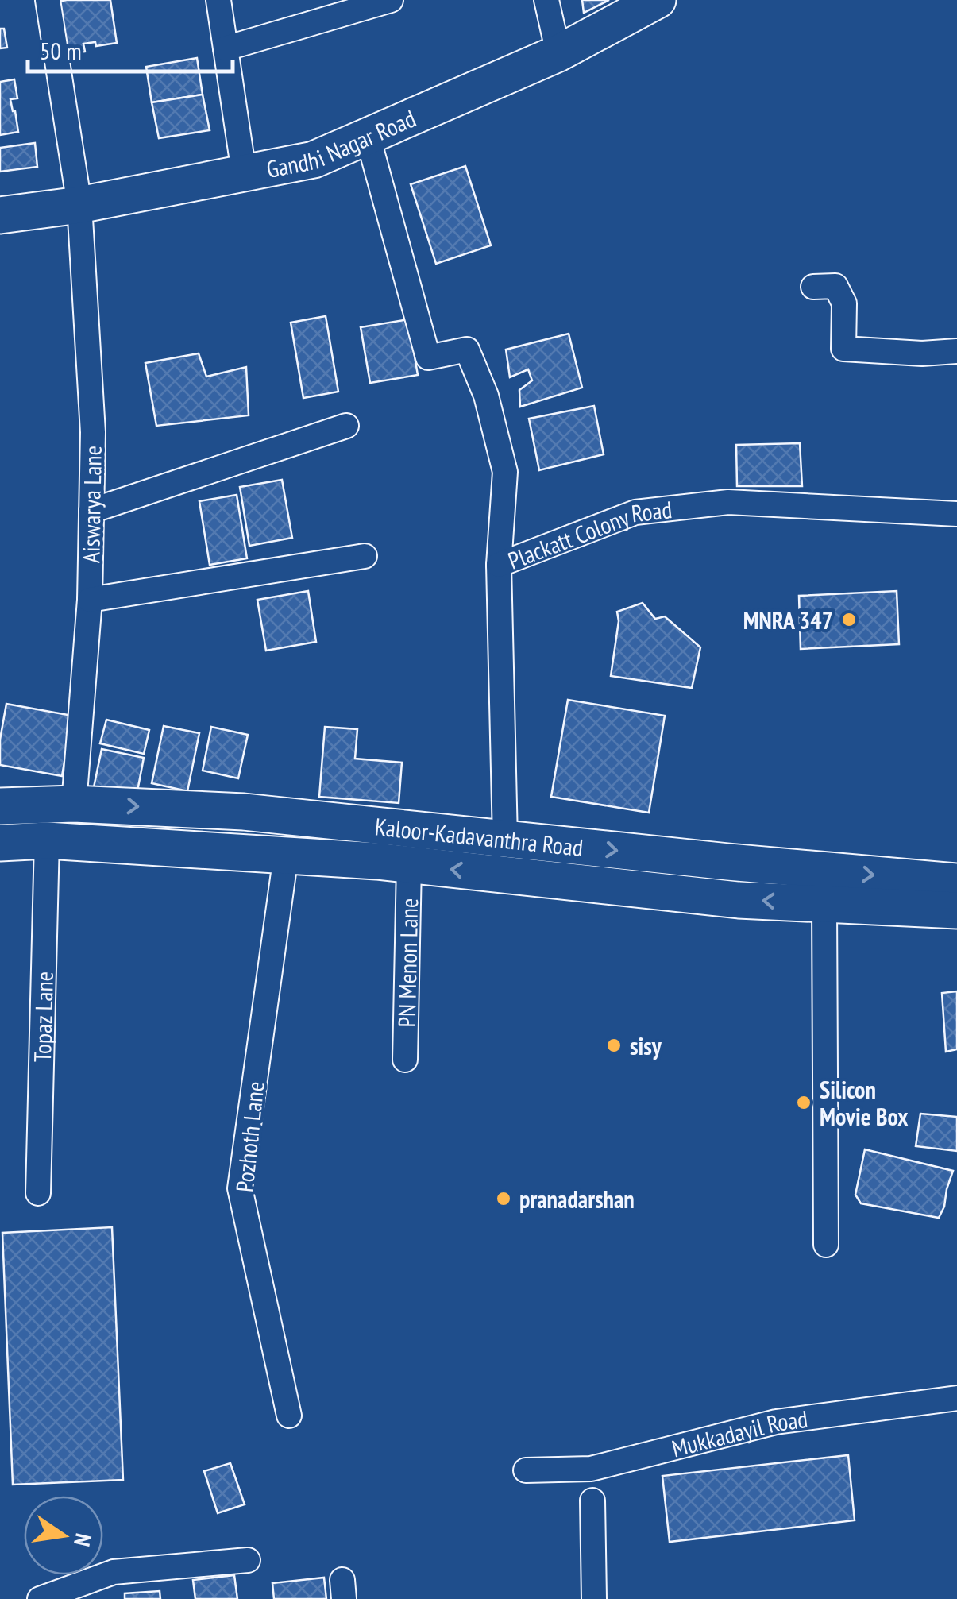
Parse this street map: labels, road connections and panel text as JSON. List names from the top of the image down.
{
  "streets": {
    "main road": ["Gandhi Nagar Road", "Kaloor-Kadavanthra Road"],
    "street": [
      "Aiswarya Lane",
      "Plackatt Colony Road",
      "PN Menon Lane",
      "Topaz Lane",
      "Pozhoth Lane",
      "Mukkadayil Road"
    ]
  },
  "crossings": [
    ["Gandhi Nagar Road", "Aiswarya Lane"],
    ["Aiswarya Lane", "Kaloor-Kadavanthra Road"],
    ["Plackatt Colony Road", "Kaloor-Kadavanthra Road"],
    ["Kaloor-Kadavanthra Road", "PN Menon Lane"],
    ["Kaloor-Kadavanthra Road", "Topaz Lane"],
    ["Kaloor-Kadavanthra Road", "Pozhoth Lane"]
  ],
  "places": [
    "MNRA 347",
    "sisy",
    "Silicon Movie Box",
    "pranadarshan"
  ],
  "scale_bar": "50 m",
  "north": "right"
}
